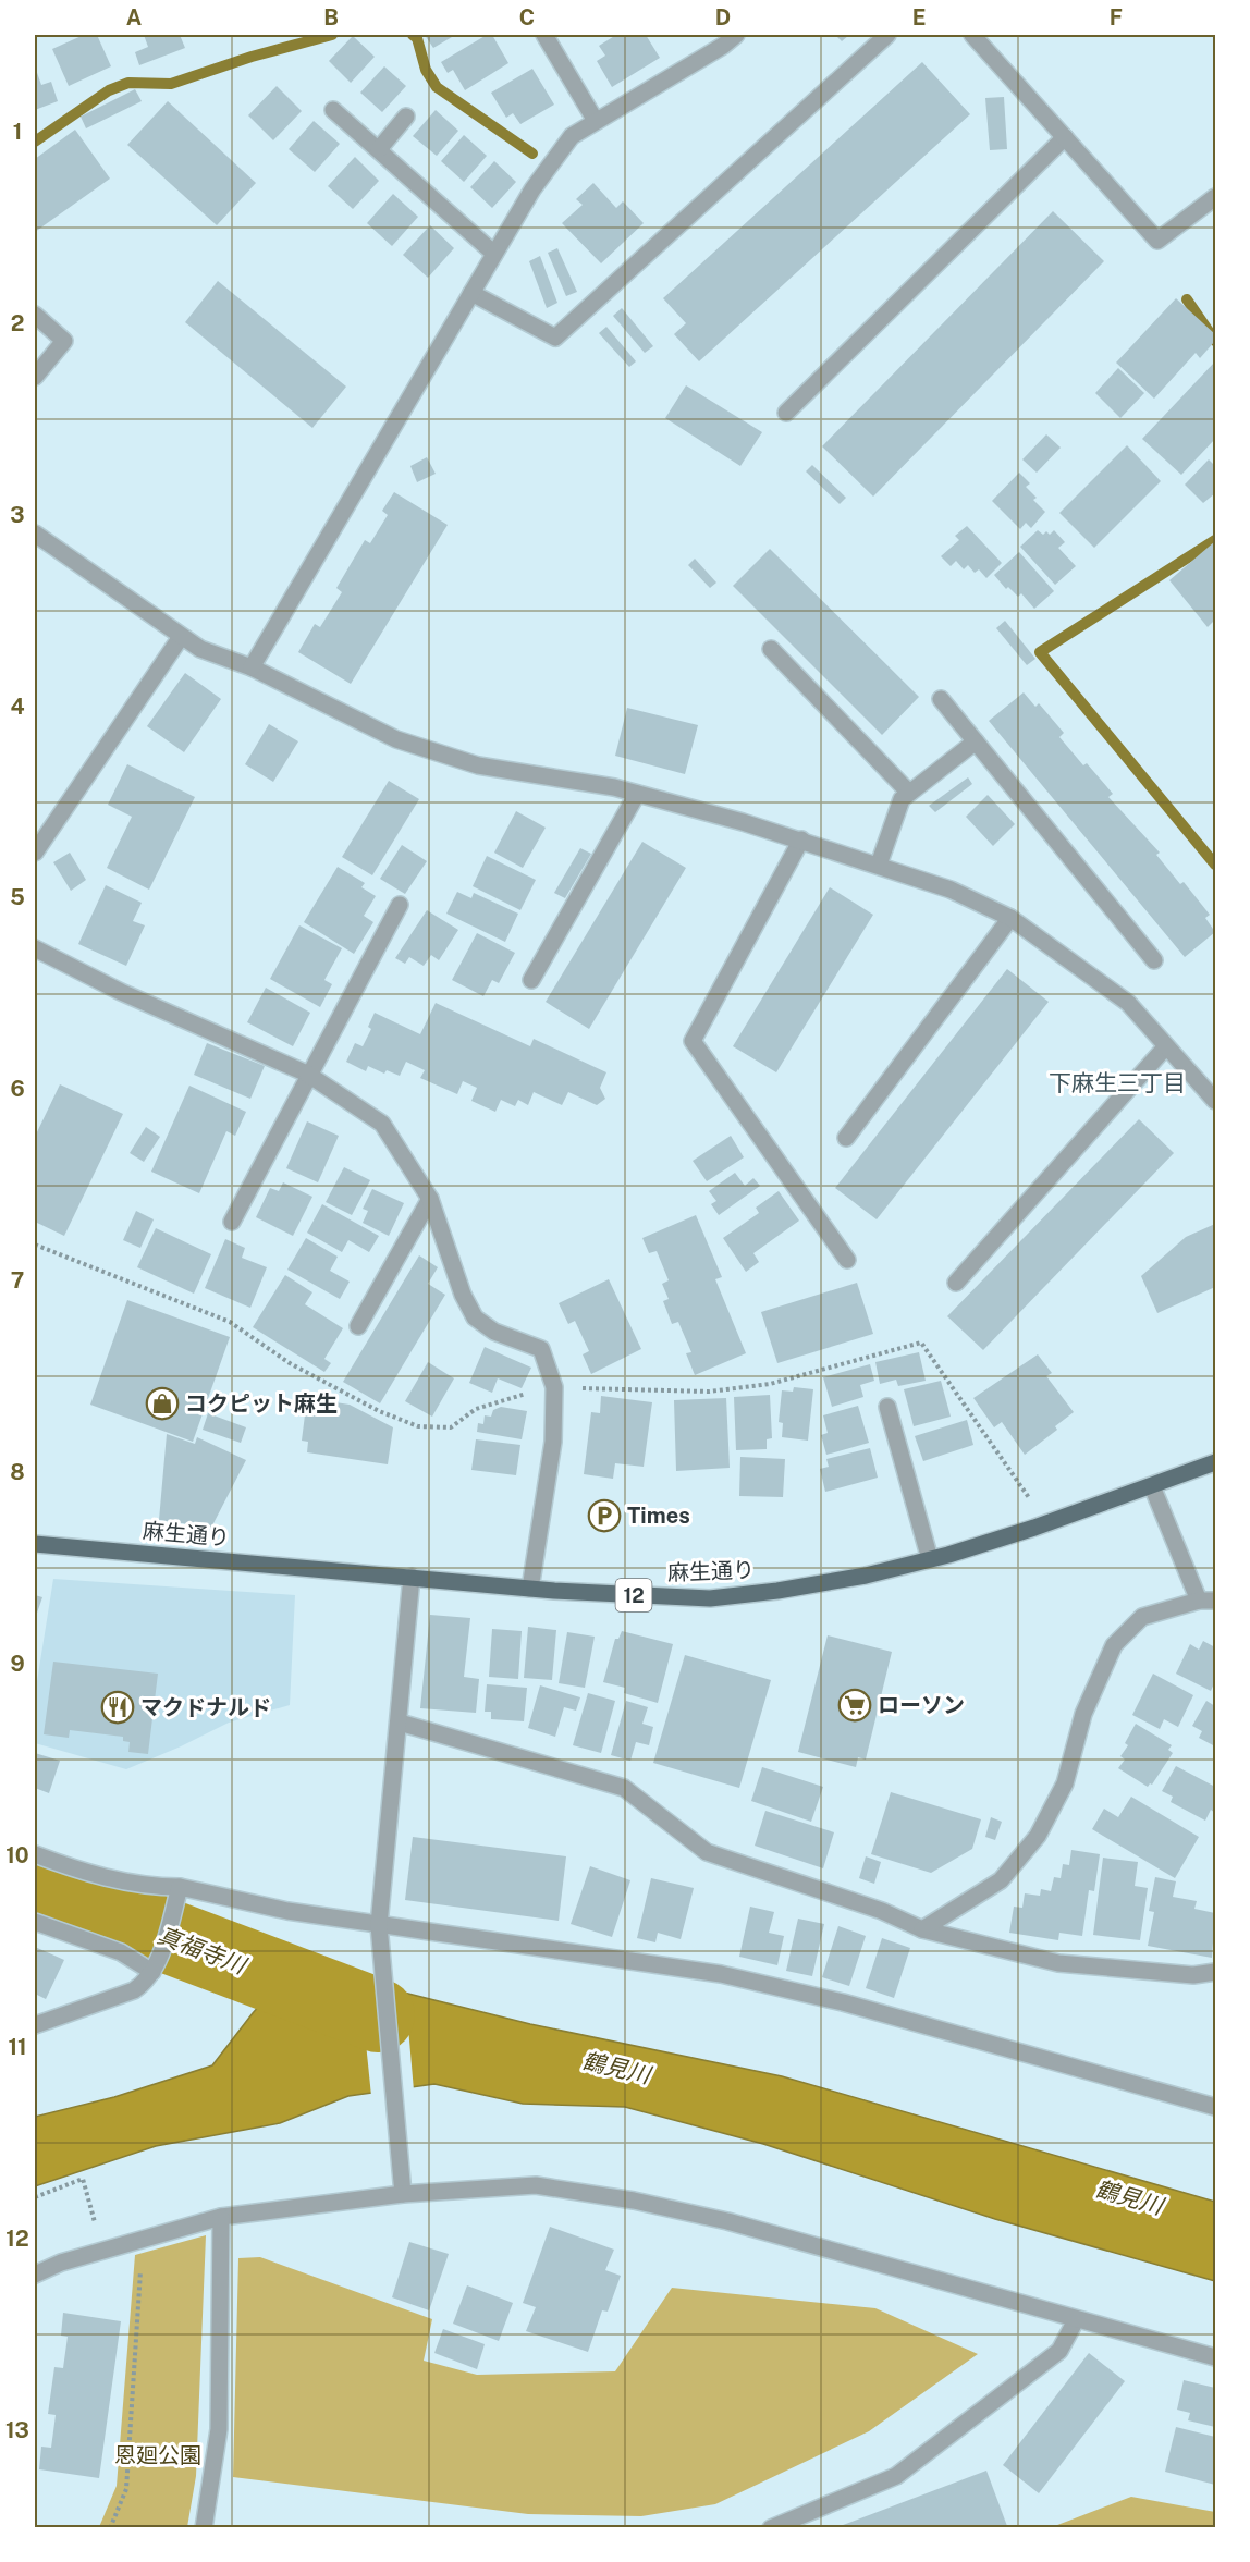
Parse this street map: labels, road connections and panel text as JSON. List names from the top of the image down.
{
  "streets": {
    "main road": ["麻生通り", "12"]
  },
  "districts": ["下麻生三丁目"],
  "water": ["真福寺川", "鶴見川"],
  "parks": ["恩廻公園"],
  "places": {
    "shop": ["コクピット麻生"],
    "parking": ["Times"],
    "supermarket": ["ローソン"],
    "restaurant": ["マクドナルド"]
  },
  "grid": {
    "columns": [
      "A",
      "B",
      "C",
      "D",
      "E",
      "F"
    ],
    "rows": [
      "1",
      "2",
      "3",
      "4",
      "5",
      "6",
      "7",
      "8",
      "9",
      "10",
      "11",
      "12",
      "13"
    ]
  }
}
